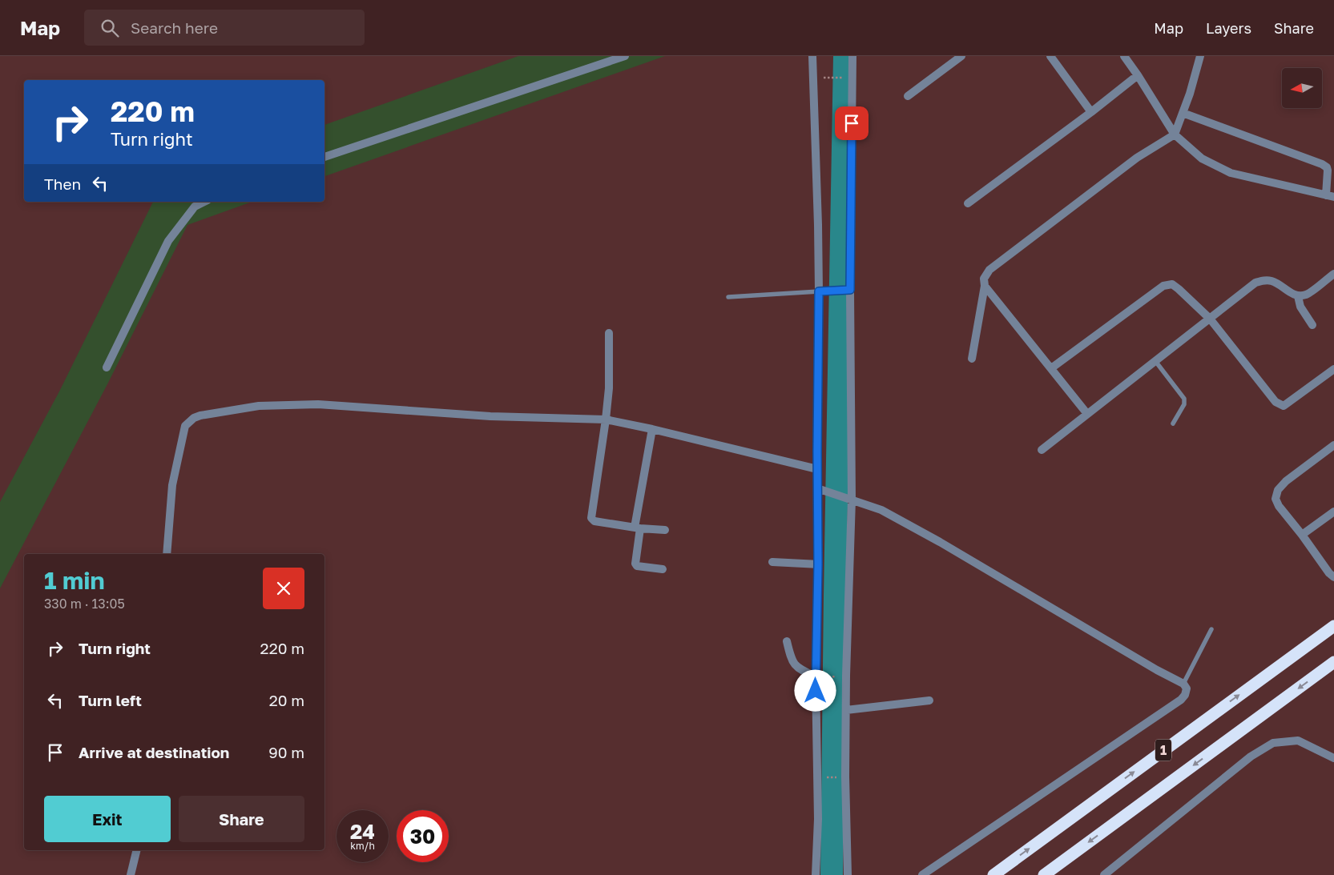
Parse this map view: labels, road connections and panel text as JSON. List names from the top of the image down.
{
  "streets": {
    "highway": ["1"]
  },
  "north": "left",
  "page": {
    "header": "Map",
    "search": "Search here",
    "nav": ["Map", "Layers", "Share"],
    "turn": ["220 m", "Turn right"],
    "then": "Then",
    "heading": ["1 min", "330 m · 13:05"],
    "list": [
      {
        "name": "Turn right",
        "value": "220 m"
      },
      {
        "name": "Turn left",
        "value": "20 m"
      },
      {
        "name": "Arrive at destination",
        "value": "90 m"
      }
    ],
    "buttons": ["Exit", "Share"],
    "speed": "24 km/h",
    "limit": "30"
  }
}
